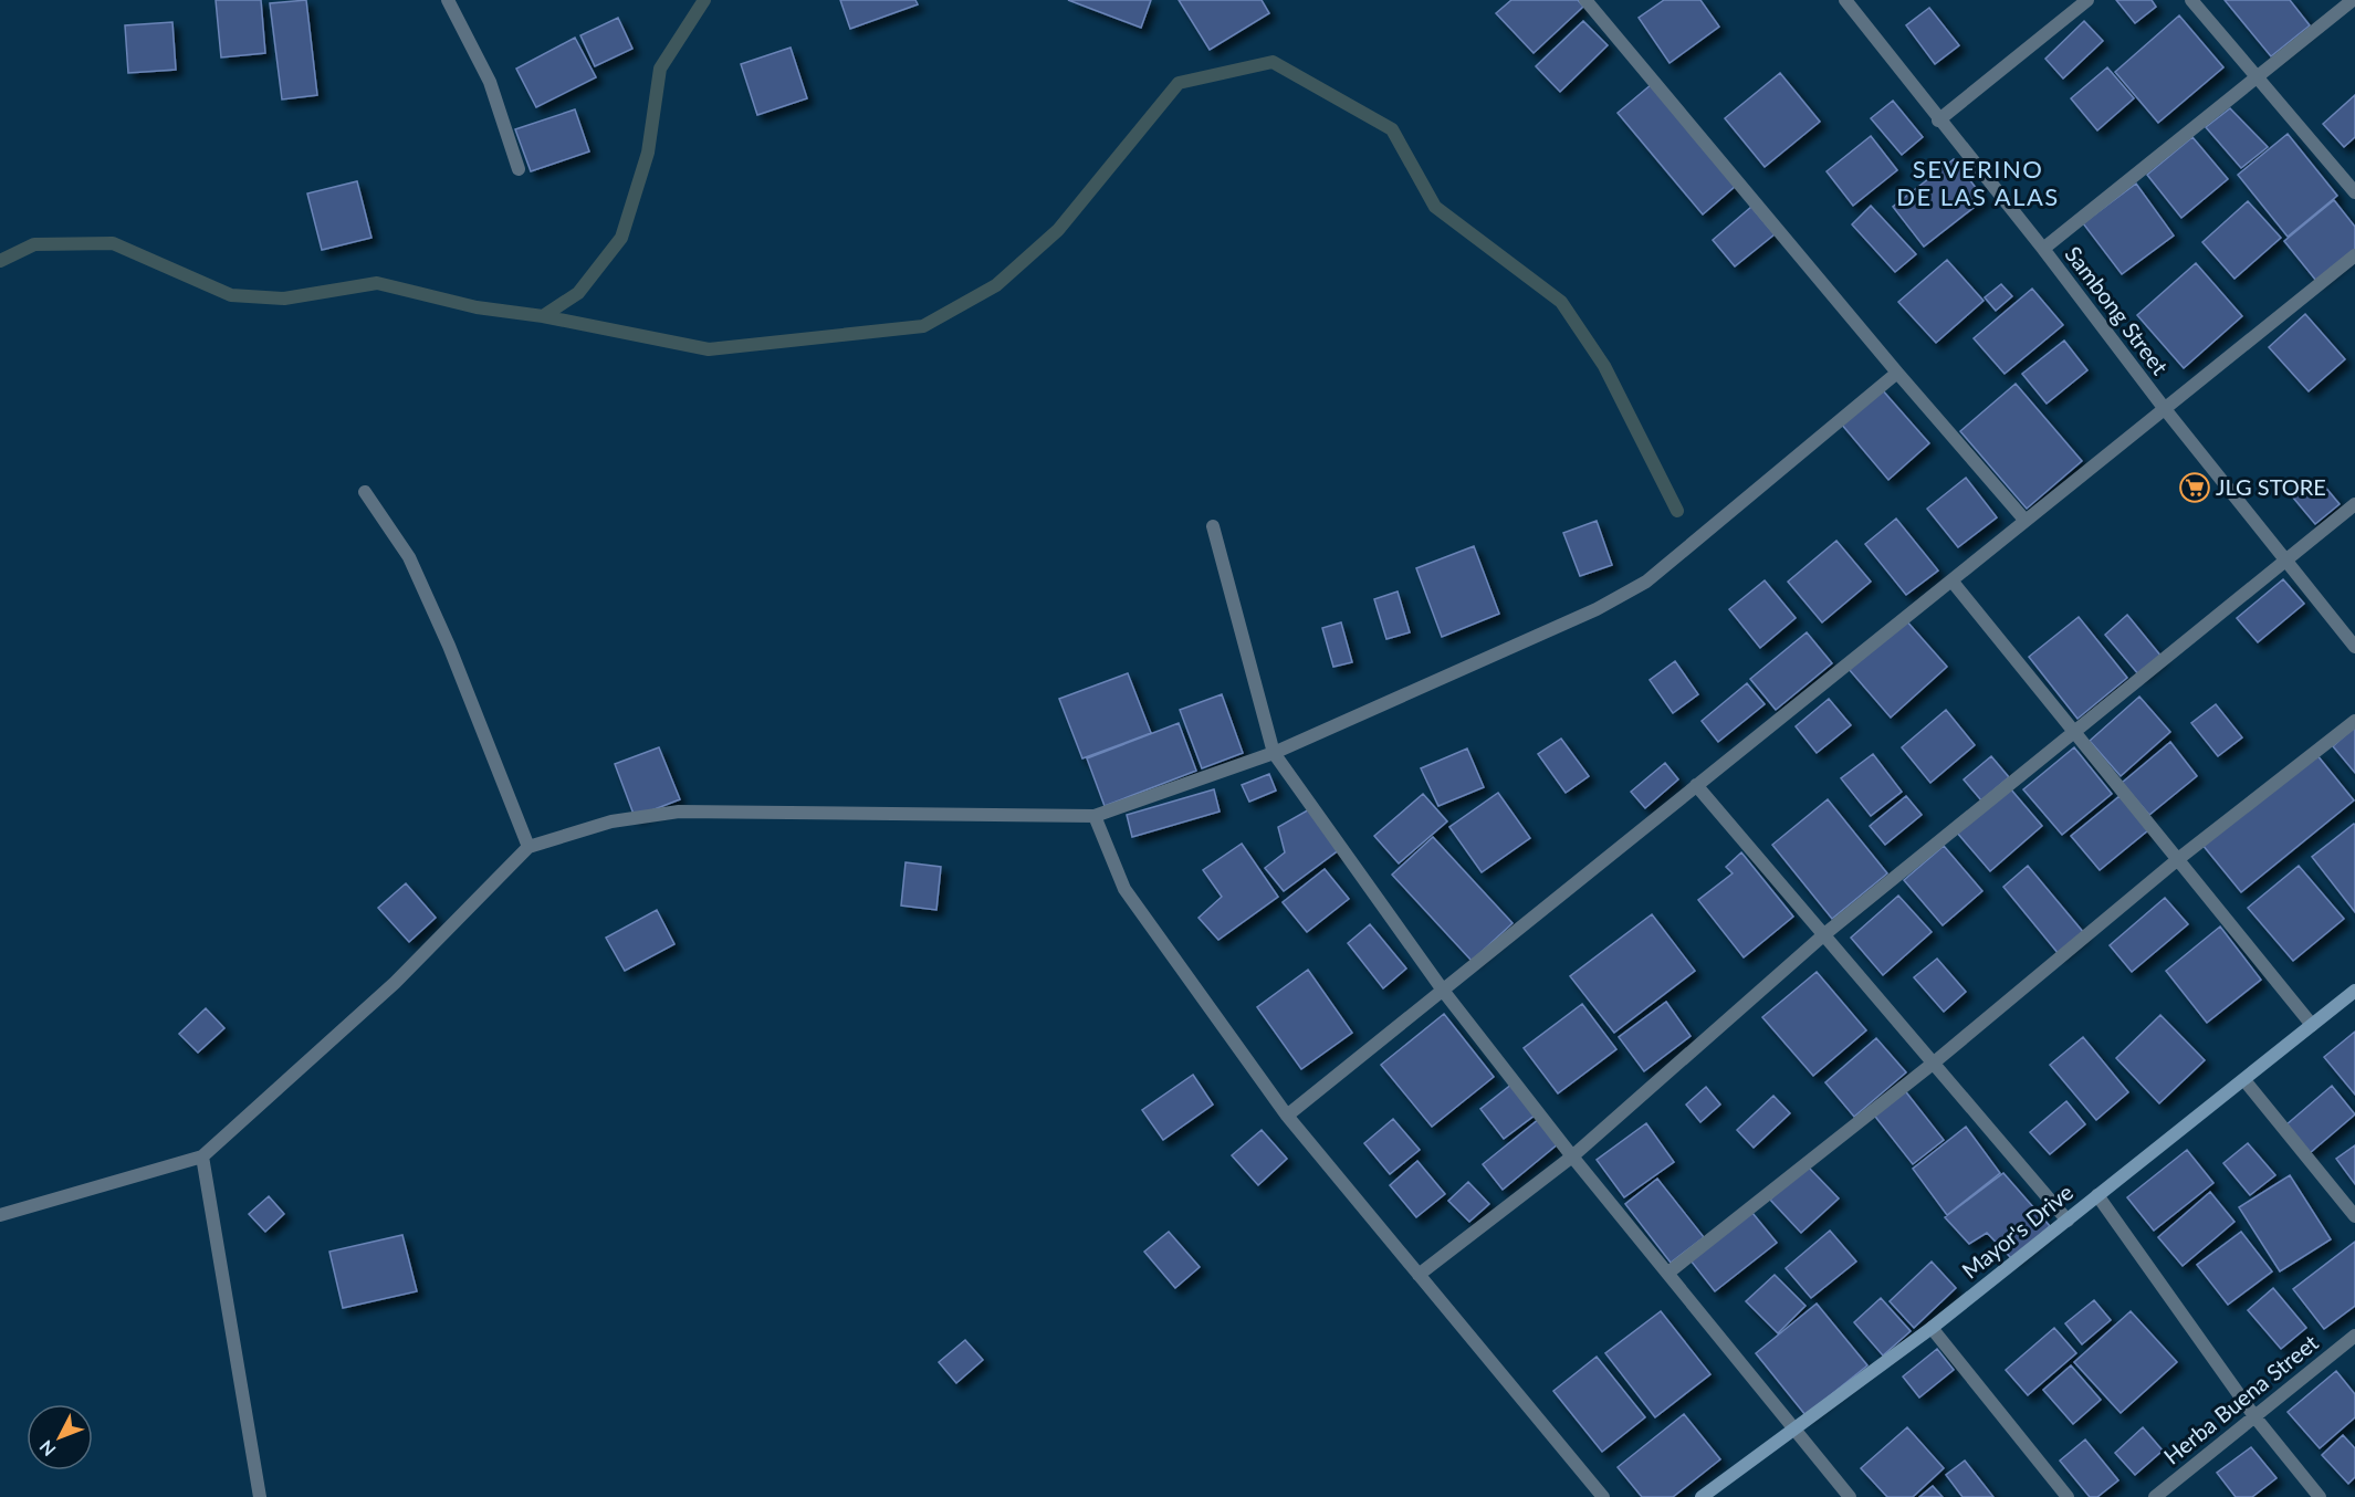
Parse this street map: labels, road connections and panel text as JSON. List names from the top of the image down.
{
  "streets": {
    "street": ["Sambong Street", "Mayor's Drive", "Herba Buena Street"]
  },
  "districts": ["SEVERINO DE LAS ALAS"],
  "places": {
    "supermarket": ["JLG STORE"]
  },
  "north": "bottom left"
}
